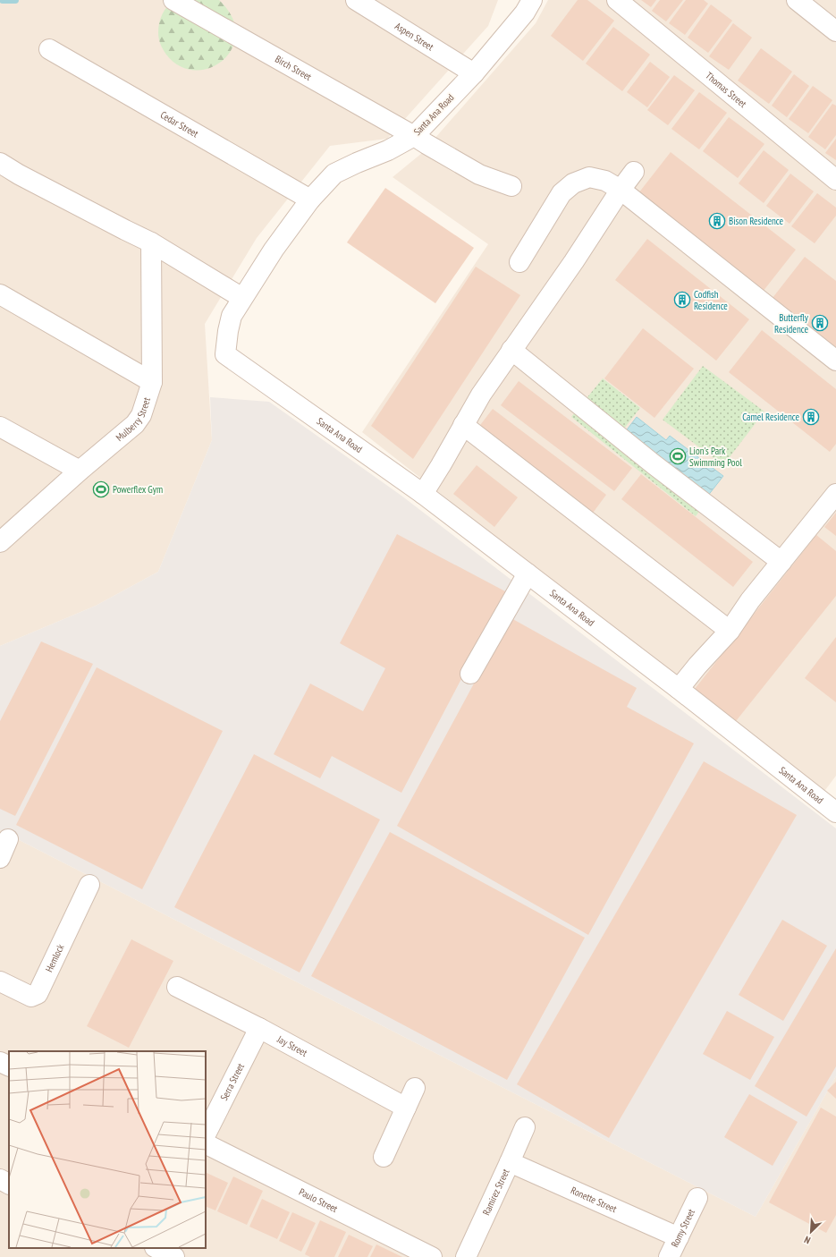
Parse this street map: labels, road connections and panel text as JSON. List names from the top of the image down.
{
  "streets": {
    "street": [
      "Aspen Street",
      "Birch Street",
      "Thomas Street",
      "Santa Ana Road",
      "Cedar Street",
      "Mulberry Street",
      "Hemlock",
      "Jay Street",
      "Serra Street",
      "Ramirez Street",
      "Ronette Street",
      "Paulo Street",
      "Romy Street"
    ]
  },
  "crossings": [
    ["Aspen Street", "Santa Ana Road"],
    ["Birch Street", "Santa Ana Road"],
    ["Santa Ana Road", "Cedar Street"],
    ["Jay Street", "Serra Street"],
    ["Ramirez Street", "Ronette Street"],
    ["Ronette Street", "Romy Street"]
  ],
  "places": {
    "building": [
      "Bison Residence",
      "Codfish Residence",
      "Butterfly Residence",
      "Camel Residence"
    ],
    "sports": ["Lion's Park Swimming Pool", "Powerflex Gym"]
  },
  "north": "bottom left"
}
